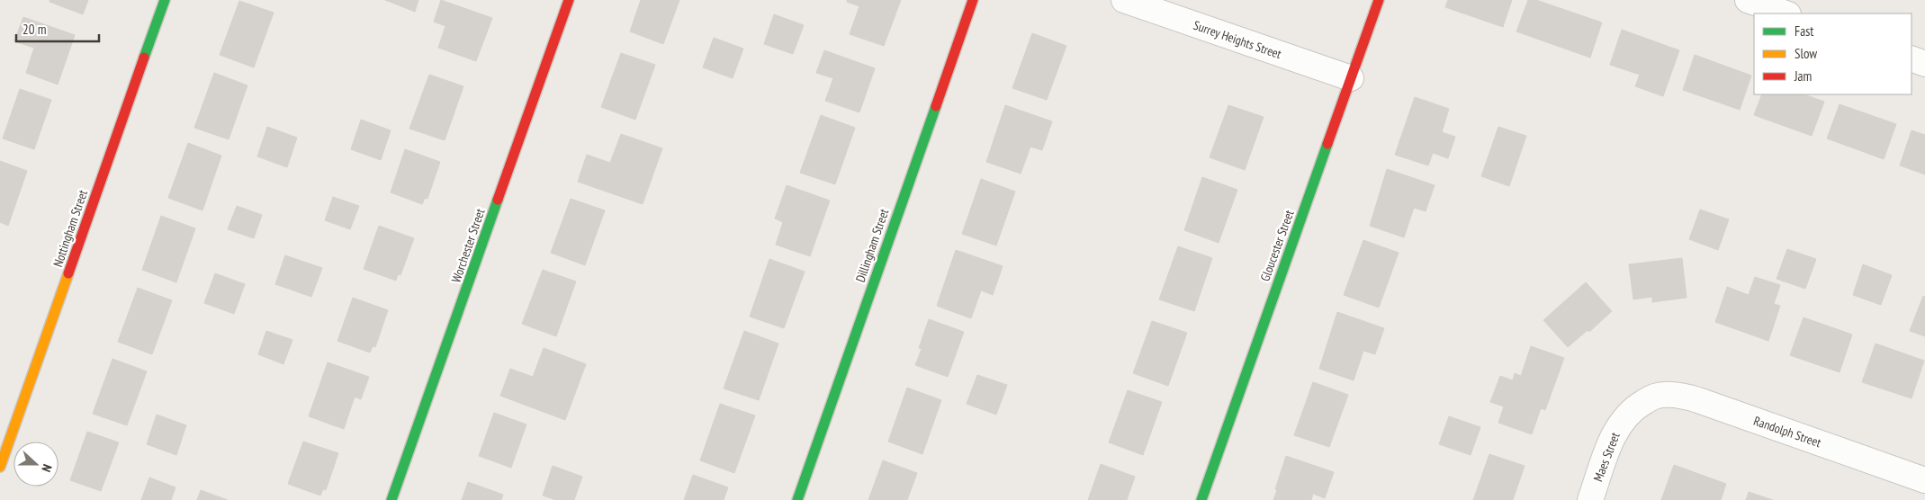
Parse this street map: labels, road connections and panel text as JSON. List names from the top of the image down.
{
  "streets": {
    "street": [
      "Surrey Heights Street",
      "Nottingham Street",
      "Worchester Street",
      "Dillingham Street",
      "Gloucester Street",
      "Randolph Street",
      "Maes Street"
    ]
  },
  "crossings": [
    ["Surrey Heights Street", "Gloucester Street"],
    ["Randolph Street", "Maes Street"]
  ],
  "legend": ["Fast", "Slow", "Jam"],
  "scale_bar": "20 m",
  "north": "right"
}
